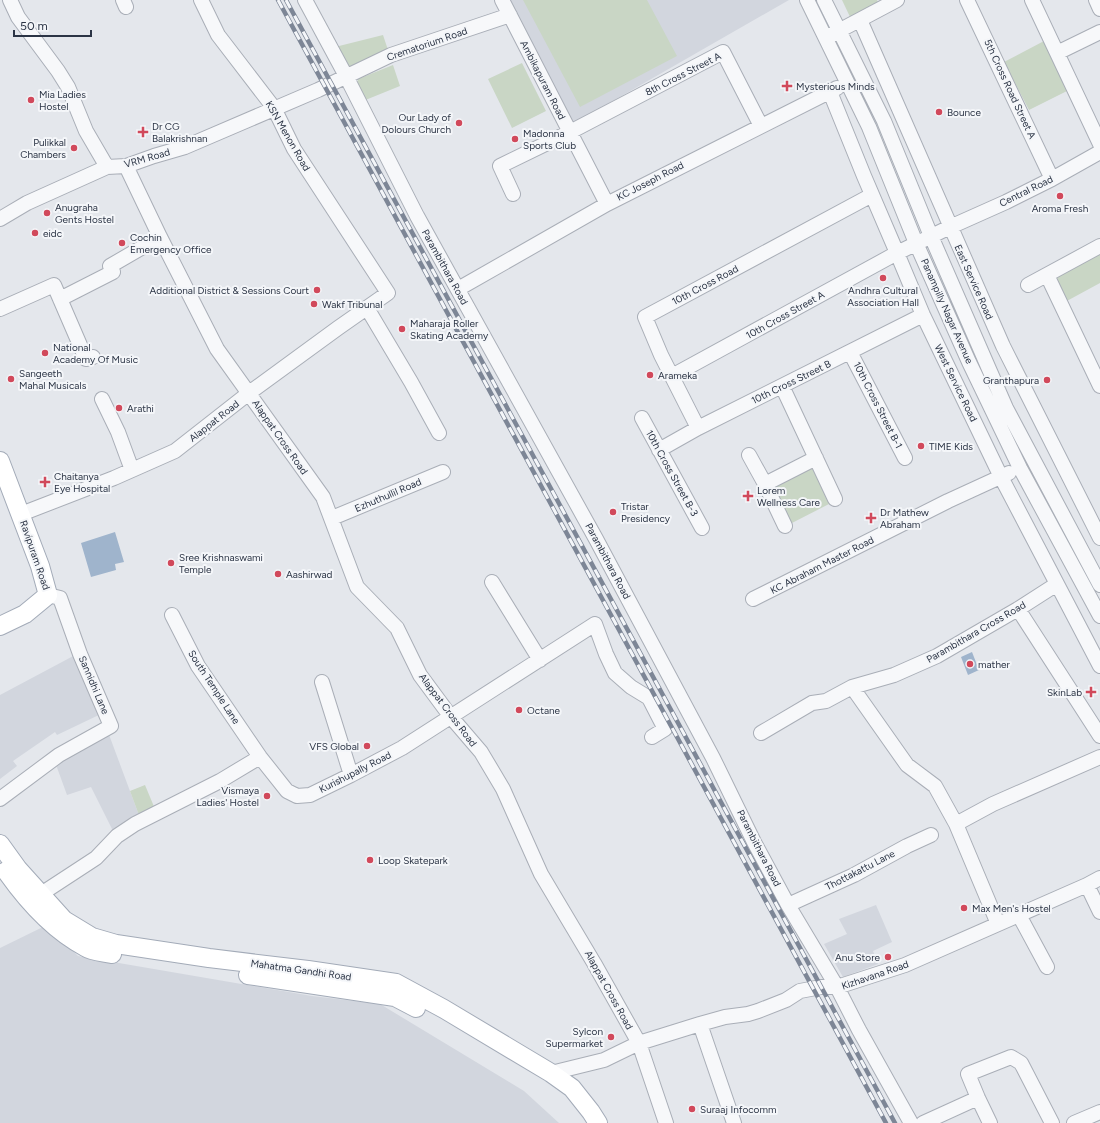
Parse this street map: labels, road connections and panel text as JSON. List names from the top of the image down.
{
  "streets": {
    "main road": ["Ravipuram Road", "Mahatma Gandhi Road"],
    "street": [
      "Crematorium Road",
      "8th Cross Street A",
      "Ambikapuram Road",
      "5th Cross Road Street A",
      "KSN Menon Road",
      "VRM Road",
      "KC Joseph Road",
      "Central Road",
      "Parambithara Road",
      "East Service Road",
      "10th Cross Road",
      "Panampilly Nagar Avenue",
      "10th Cross Street A",
      "10th Cross Street B",
      "West Service Road",
      "10th Cross Street B-1",
      "Alappat Road",
      "Alappat Cross Road",
      "10th Cross Street B-3",
      "Ezhuthullil Road",
      "KC Abraham Master Road",
      "Parambithara Cross Road",
      "Sannidhi Lane",
      "South Temple Lane",
      "Kurishupally Road",
      "Thottakattu Lane",
      "Kizhavana Road"
    ]
  },
  "crossings": [
    ["Crematorium Road", "Ambikapuram Road"],
    ["Crematorium Road", "VRM Road"],
    ["Crematorium Road", "Parambithara Road"],
    ["8th Cross Street A", "Ambikapuram Road"],
    ["8th Cross Street A", "KC Joseph Road"],
    ["Ambikapuram Road", "KC Joseph Road"],
    ["5th Cross Road Street A", "Central Road"],
    ["KSN Menon Road", "VRM Road"],
    ["KSN Menon Road", "Alappat Road"],
    ["VRM Road", "Alappat Cross Road"],
    ["KC Joseph Road", "Parambithara Road"],
    ["KC Joseph Road", "Panampilly Nagar Avenue"],
    ["KC Joseph Road", "West Service Road"],
    ["Central Road", "East Service Road"],
    ["Central Road", "Panampilly Nagar Avenue"],
    ["Parambithara Road", "Thottakattu Lane"],
    ["Parambithara Road", "Kizhavana Road"],
    ["10th Cross Road", "10th Cross Street A"],
    ["10th Cross Road", "10th Cross Street B"],
    ["10th Cross Road", "West Service Road"],
    ["Panampilly Nagar Avenue", "KC Abraham Master Road"],
    ["Panampilly Nagar Avenue", "Parambithara Cross Road"],
    ["10th Cross Street A", "West Service Road"],
    ["10th Cross Street B", "West Service Road"],
    ["10th Cross Street B", "10th Cross Street B-1"],
    ["10th Cross Street B", "10th Cross Street B-3"],
    ["West Service Road", "KC Abraham Master Road"],
    ["West Service Road", "Parambithara Cross Road"],
    ["Alappat Road", "Alappat Cross Road"],
    ["Alappat Road", "Ravipuram Road"],
    ["Alappat Cross Road", "Ezhuthullil Road"],
    ["Alappat Cross Road", "Kurishupally Road"],
    ["Alappat Cross Road", "Kizhavana Road"],
    ["Ravipuram Road", "Sannidhi Lane"],
    ["South Temple Lane", "Kurishupally Road"],
    ["Mahatma Gandhi Road", "Kizhavana Road"]
  ],
  "places": {
    "health": [
      "Mysterious Minds",
      "Dr CG Balakrishnan",
      "Chaitanya Eye Hospital",
      "Lorem Wellness Care",
      "Dr Mathew Abraham",
      "SkinLab"
    ],
    "other": [
      "Mia Ladies Hostel",
      "Bounce",
      "Our Lady of Dolours Church",
      "Madonna Sports Club",
      "Pulikkal Chambers",
      "Aroma Fresh",
      "Anugraha Gents Hostel",
      "eidc",
      "Cochin Emergency Office",
      "Andhra Cultural Association Hall",
      "Additional District & Sessions Court",
      "Wakf Tribunal",
      "Maharaja Roller Skating Academy",
      "National Academy Of Music",
      "Arameka",
      "Sangeeth Mahal Musicals",
      "Granthapura",
      "Arathi",
      "TIME Kids",
      "Tristar Presidency",
      "Sree Krishnaswami Temple",
      "Aashirwad",
      "mather",
      "Octane",
      "VFS Global",
      "Vismaya Ladies' Hostel",
      "Loop Skatepark",
      "Max Men's Hostel",
      "Anu Store",
      "Sylcon Supermarket",
      "Suraaj Infocomm"
    ]
  },
  "scale_bar": "50 m"
}
